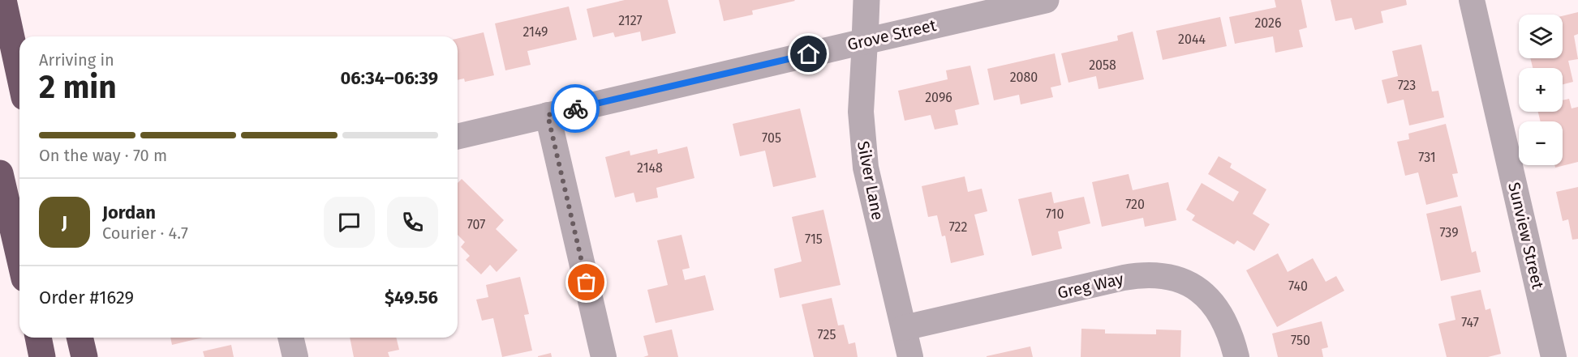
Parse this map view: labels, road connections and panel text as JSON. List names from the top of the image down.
{
  "streets": {
    "street": [
      "Grove Street",
      "Silver Lane",
      "Sunview Street",
      "Greg Way"
    ]
  },
  "crossings": [
    ["Grove Street", "Silver Lane"],
    ["Silver Lane", "Greg Way"]
  ],
  "house_numbers": [
    "2127",
    "2026",
    "2149",
    "2044",
    "2058",
    "2080",
    "723",
    "2096",
    "705",
    "731",
    "2148",
    "720",
    "710",
    "707",
    "722",
    "739",
    "715",
    "740",
    "747",
    "725",
    "750"
  ],
  "page": {
    "map_buttons": ["+", "−"],
    "heading": ["2 min", "Arriving in", "06:34–06:39"],
    "panel": [
      "Jordan",
      "Courier · 4.7",
      "Order #1629",
      "$49.56"
    ],
    "bar": "On the way · 70 m",
    "round": "J"
  }
}
